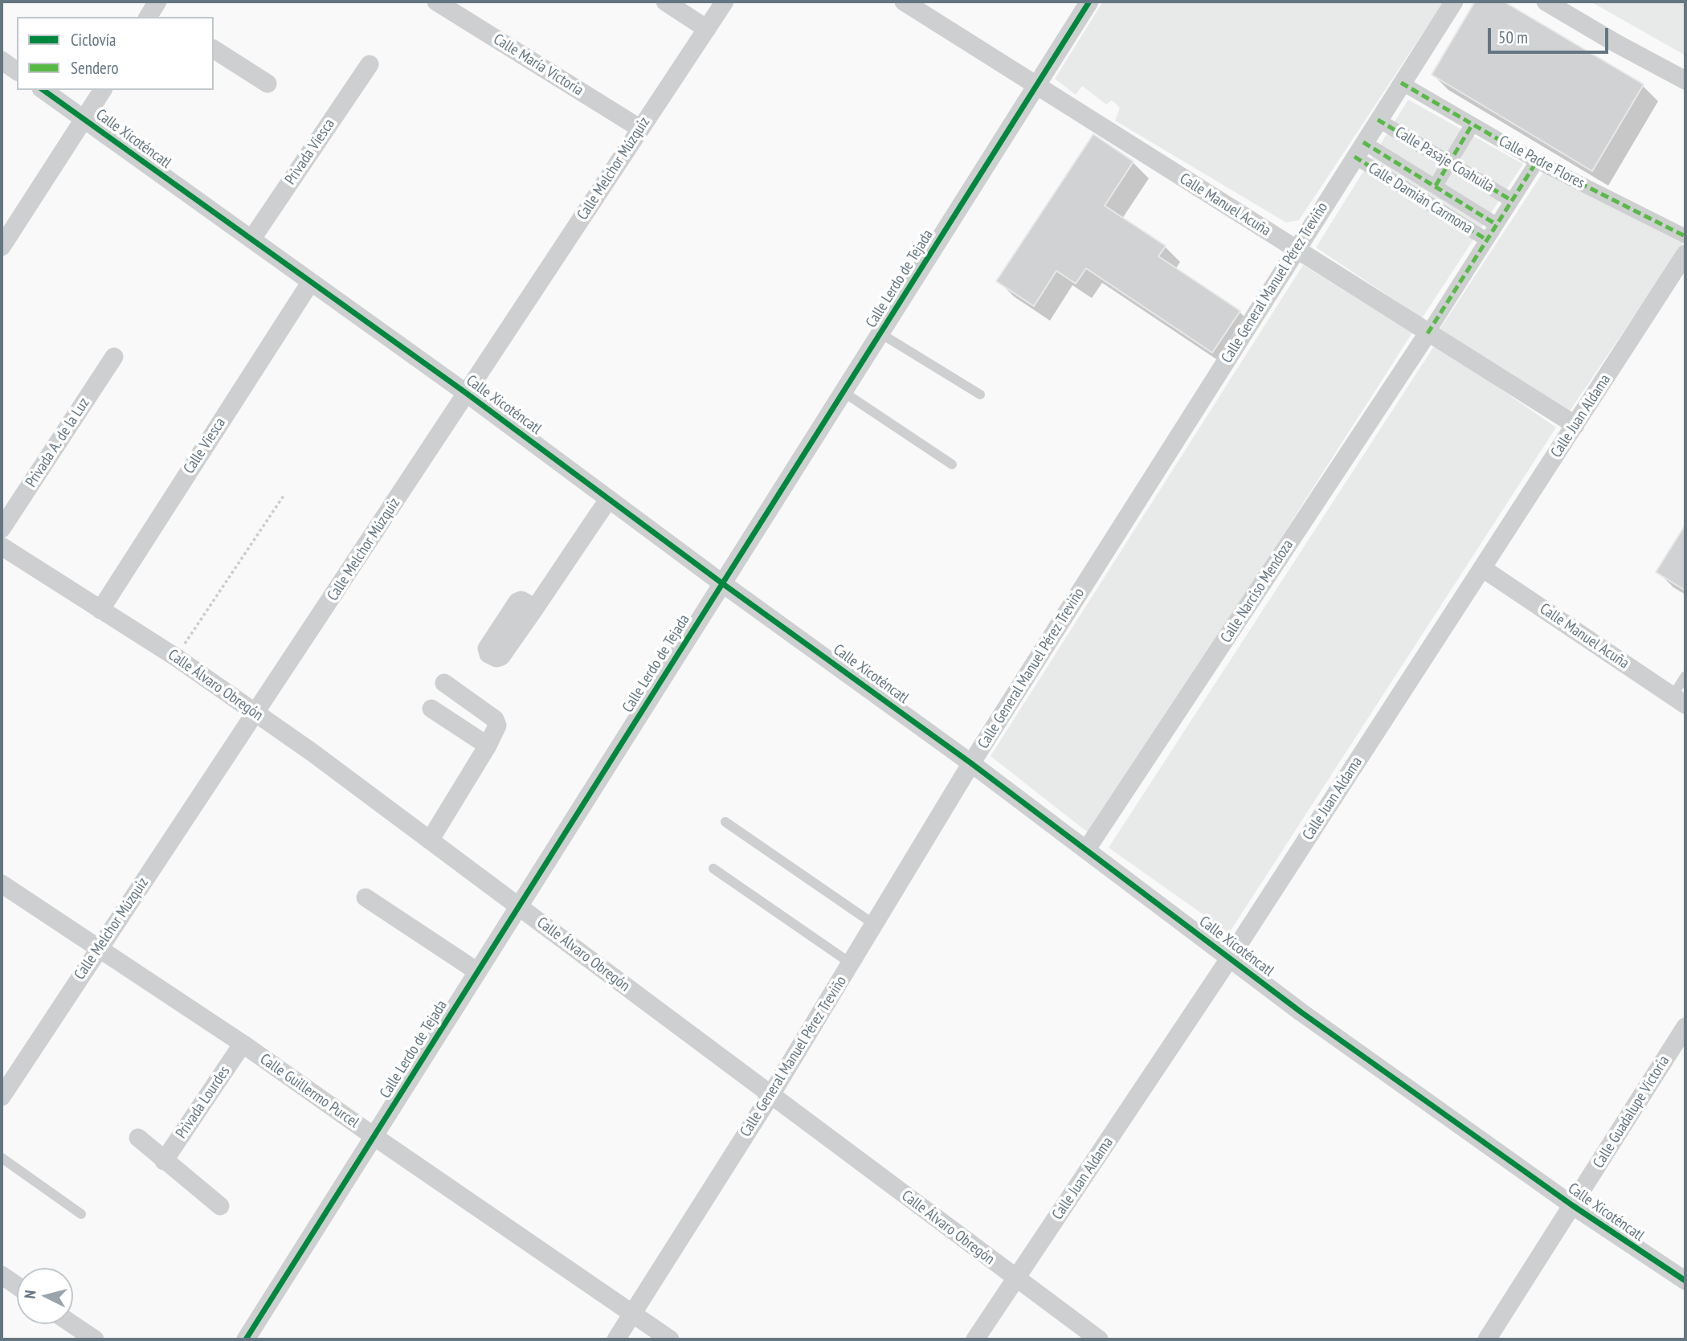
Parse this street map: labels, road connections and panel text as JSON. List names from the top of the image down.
{
  "streets": {
    "street": [
      "Calle María Victoria",
      "Calle Xicoténcatl",
      "Privada Viesca",
      "Calle Pasaje Coahuila",
      "Calle Padre Flores",
      "Calle Melchor Múzquiz",
      "Calle Damián Carmona",
      "Calle Manuel Acuña",
      "Calle Lerdo de Tejada",
      "Calle General Manuel Pérez Treviño",
      "Calle Juan Aldama",
      "Privada A. de la Luz",
      "Calle Viesca",
      "Calle Narciso Mendoza",
      "Calle Álvaro Obregón",
      "Calle Guillermo Purcel",
      "Privada Lourdes",
      "Calle Guadalupe Victoria"
    ]
  },
  "crossings": [
    ["Calle María Victoria", "Calle Melchor Múzquiz"],
    ["Calle Xicoténcatl", "Privada Viesca"],
    ["Calle Xicoténcatl", "Calle Melchor Múzquiz"],
    ["Calle Xicoténcatl", "Calle Lerdo de Tejada"],
    ["Calle Xicoténcatl", "Calle General Manuel Pérez Treviño"],
    ["Calle Xicoténcatl", "Calle Juan Aldama"],
    ["Calle Xicoténcatl", "Calle Viesca"],
    ["Calle Xicoténcatl", "Calle Narciso Mendoza"],
    ["Calle Xicoténcatl", "Calle Guadalupe Victoria"],
    ["Calle Pasaje Coahuila", "Calle General Manuel Pérez Treviño"],
    ["Calle Padre Flores", "Calle General Manuel Pérez Treviño"],
    ["Calle Melchor Múzquiz", "Calle Álvaro Obregón"],
    ["Calle Melchor Múzquiz", "Calle Guillermo Purcel"],
    ["Calle Damián Carmona", "Calle General Manuel Pérez Treviño"],
    ["Calle Manuel Acuña", "Calle Lerdo de Tejada"],
    ["Calle Manuel Acuña", "Calle General Manuel Pérez Treviño"],
    ["Calle Manuel Acuña", "Calle Juan Aldama"],
    ["Calle Manuel Acuña", "Calle Narciso Mendoza"],
    ["Calle Lerdo de Tejada", "Calle Álvaro Obregón"],
    ["Calle Lerdo de Tejada", "Calle Guillermo Purcel"],
    ["Calle General Manuel Pérez Treviño", "Calle Álvaro Obregón"],
    ["Calle General Manuel Pérez Treviño", "Calle Guillermo Purcel"],
    ["Calle Juan Aldama", "Calle Álvaro Obregón"],
    ["Calle Viesca", "Calle Álvaro Obregón"],
    ["Calle Guillermo Purcel", "Privada Lourdes"]
  ],
  "legend": ["Ciclovía", "Sendero"],
  "scale_bar": "50 m",
  "north": "left"
}
